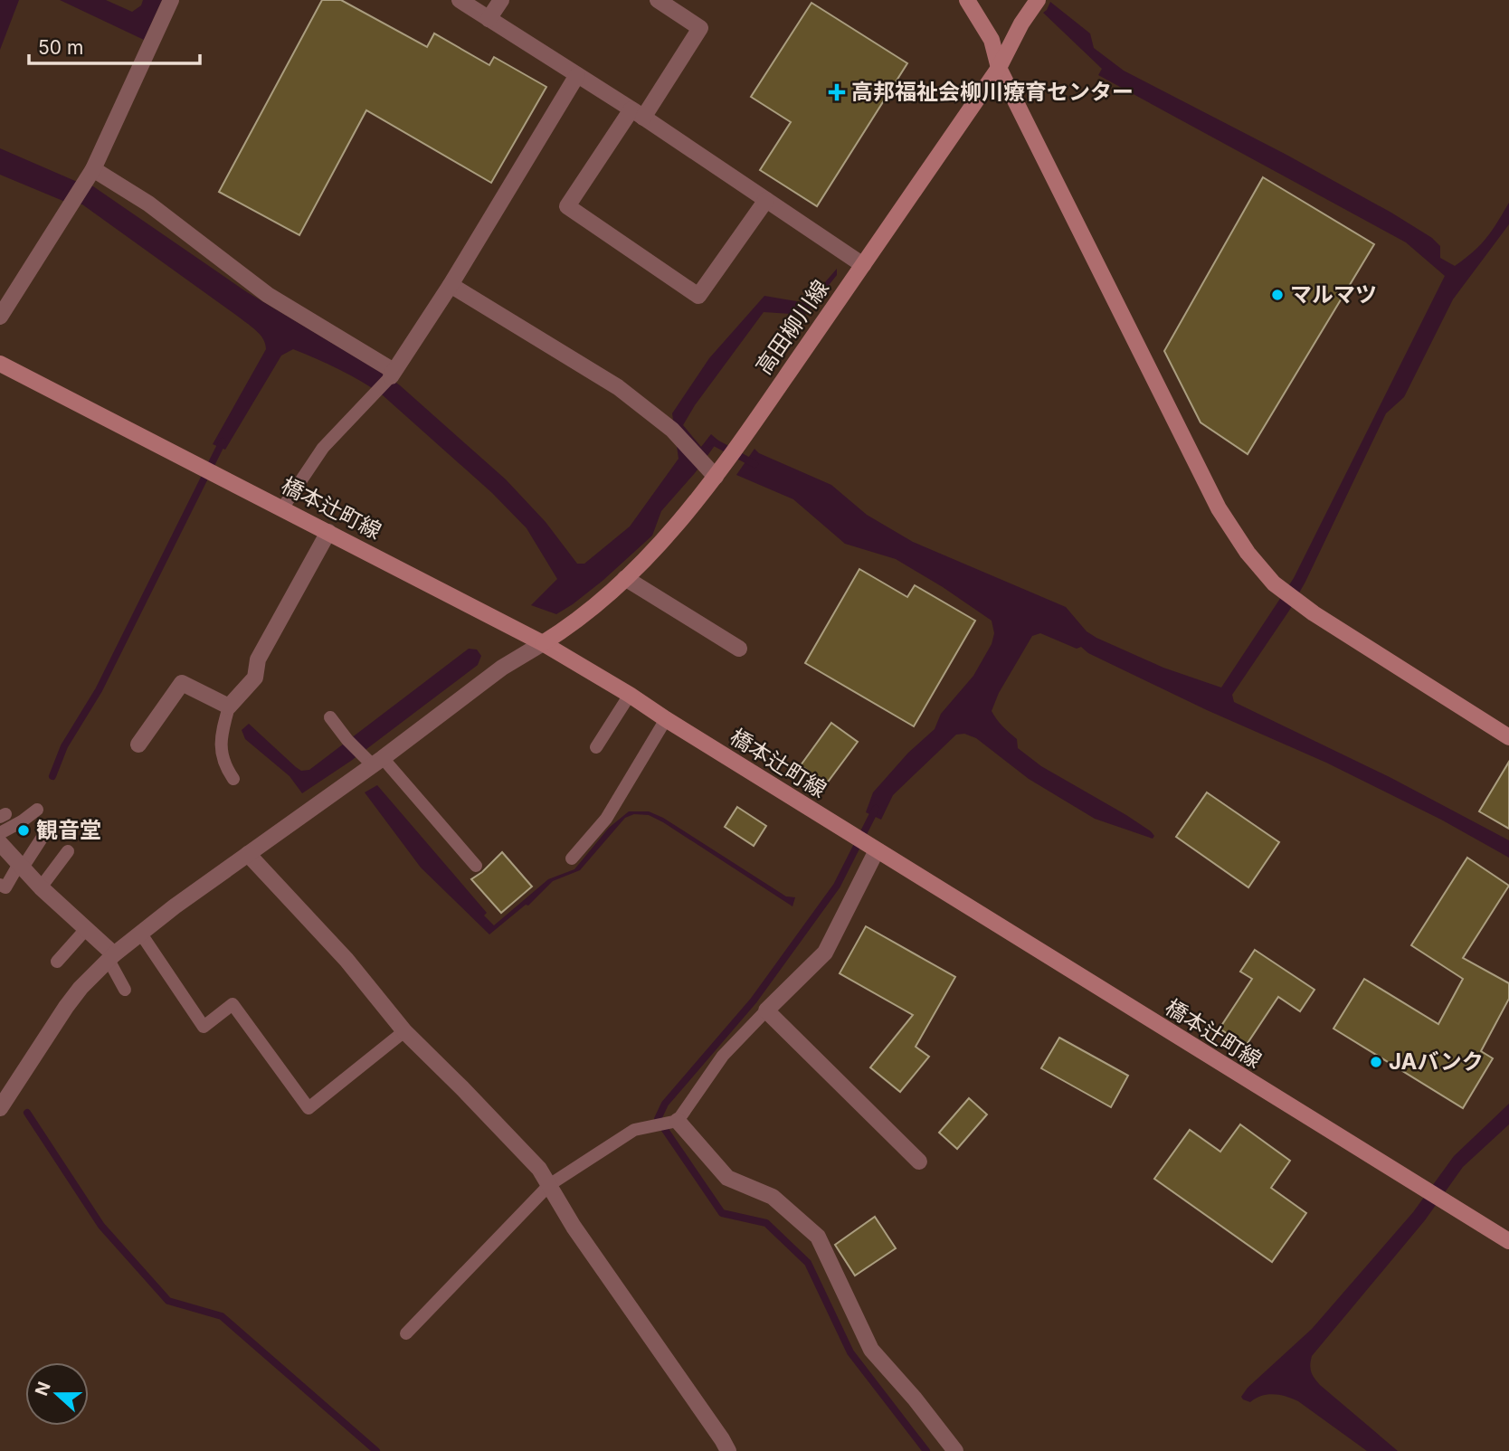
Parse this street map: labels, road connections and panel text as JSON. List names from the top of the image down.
{
  "streets": {
    "main road": ["高田柳川線", "橋本辻町線"]
  },
  "crossings": [
    ["高田柳川線", "橋本辻町線"]
  ],
  "places": {
    "health": ["高邦福祉会柳川療育センター"],
    "other": ["マルマツ", "観音堂", "JAバンク"]
  },
  "scale_bar": "50 m",
  "north": "left"
}
